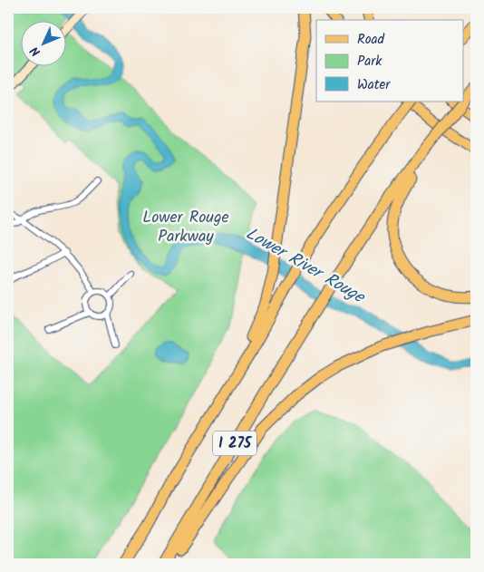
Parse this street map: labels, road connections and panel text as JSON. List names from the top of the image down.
{
  "streets": {
    "highway": ["I 275"]
  },
  "water": ["Lower River Rouge"],
  "parks": ["Lower Rouge Parkway"],
  "legend": ["Road", "Park", "Water"],
  "north": "bottom left"
}
